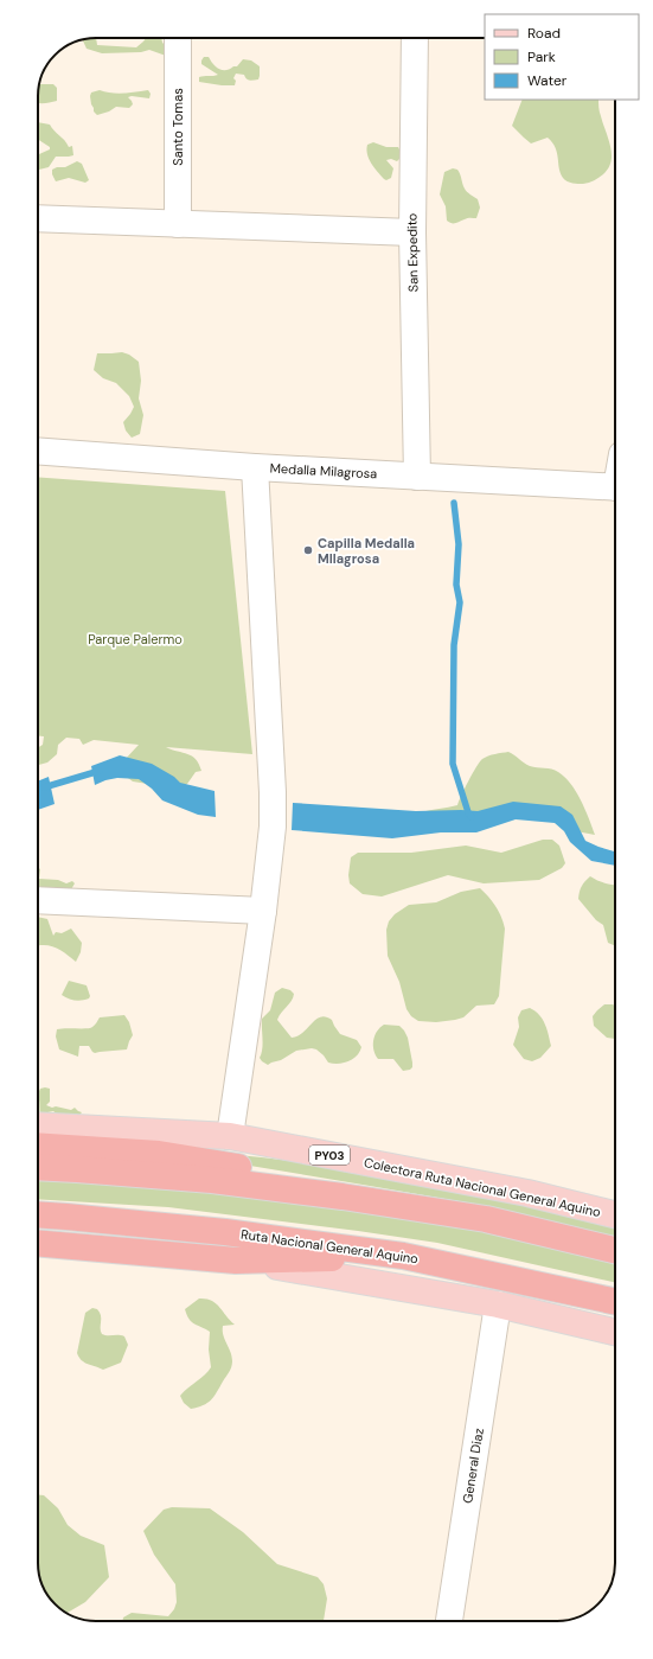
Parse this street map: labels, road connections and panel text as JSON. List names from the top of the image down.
{
  "streets": {
    "highway": ["Ruta Nacional General Aquino"],
    "main road": ["PY03", "Colectora Ruta Nacional General Aquino"],
    "street": [
      "Santo Tomas",
      "San Expedito",
      "Medalla Milagrosa",
      "General Diaz"
    ]
  },
  "crossings": [
    ["San Expedito", "Medalla Milagrosa"]
  ],
  "parks": ["Parque Palermo"],
  "places": ["Capilla Medalla MIlagrosa"],
  "legend": ["Road", "Park", "Water"]
}
